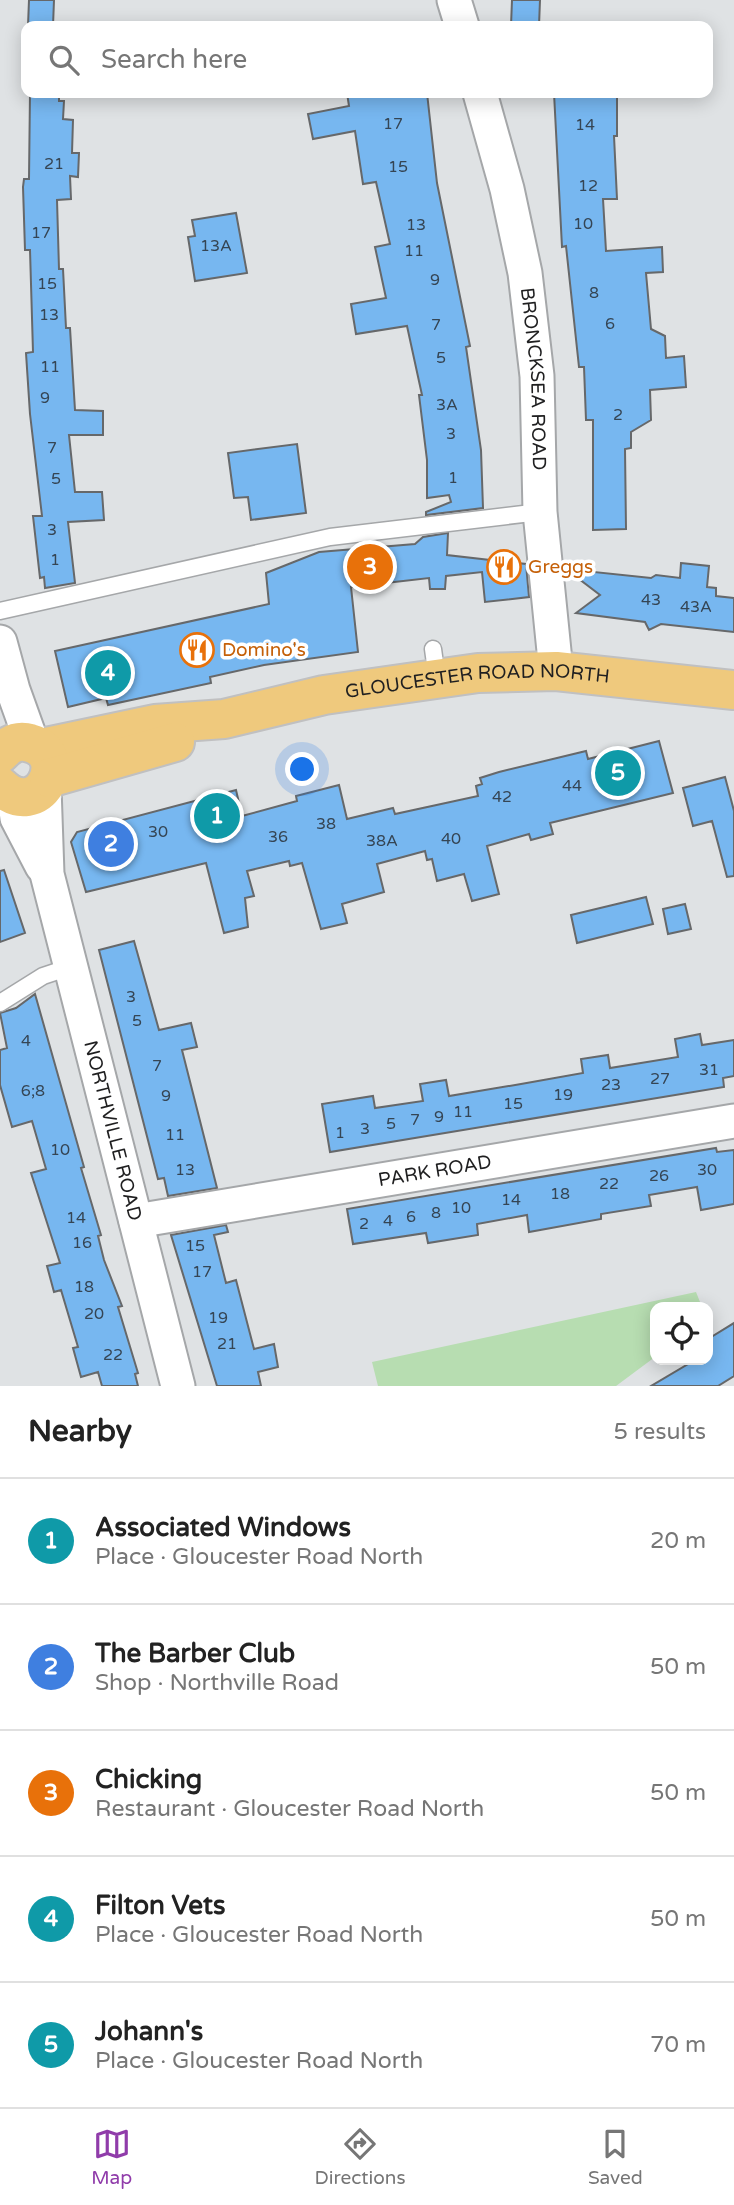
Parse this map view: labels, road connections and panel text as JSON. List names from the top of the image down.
{
  "streets": {
    "main road": ["GLOUCESTER ROAD NORTH"],
    "street": ["BRONCKSEA ROAD", "NORTHVILLE ROAD", "PARK ROAD"]
  },
  "crossings": [
    ["BRONCKSEA ROAD", "GLOUCESTER ROAD NORTH"],
    ["GLOUCESTER ROAD NORTH", "NORTHVILLE ROAD"],
    ["NORTHVILLE ROAD", "PARK ROAD"]
  ],
  "places": {
    "restaurant": ["Greggs", "Domino's"]
  },
  "house_numbers": [
    "17",
    "14",
    "21",
    "15",
    "12",
    "10",
    "13",
    "17",
    "13A",
    "11",
    "9",
    "15",
    "8",
    "13",
    "6",
    "7",
    "5",
    "11",
    "9",
    "3A",
    "2",
    "3",
    "7",
    "1",
    "5",
    "3",
    "1",
    "43",
    "43A",
    "44",
    "42",
    "38",
    "30",
    "36",
    "40",
    "38A",
    "3",
    "5",
    "4",
    "7",
    "31",
    "27",
    "23",
    "6;8",
    "19",
    "9",
    "15",
    "11",
    "9",
    "7",
    "5",
    "3",
    "1",
    "11",
    "10",
    "13",
    "30",
    "26",
    "22",
    "18",
    "14",
    "10",
    "8",
    "6",
    "14",
    "4",
    "2",
    "16",
    "15",
    "17",
    "18",
    "20",
    "19",
    "21",
    "22"
  ],
  "page": {
    "search": "Search here",
    "pins": [
      "3",
      "4",
      "5",
      "1",
      "2"
    ],
    "heading": ["Nearby", "5 results"],
    "list": [
      {
        "mark": "1",
        "name": "Associated Windows",
        "note": "Place · Gloucester Road North",
        "value": "20 m"
      },
      {
        "mark": "2",
        "name": "The Barber Club",
        "note": "Shop · Northville Road",
        "value": "50 m"
      },
      {
        "mark": "3",
        "name": "Chicking",
        "note": "Restaurant · Gloucester Road North",
        "value": "50 m"
      },
      {
        "mark": "4",
        "name": "Filton Vets",
        "note": "Place · Gloucester Road North",
        "value": "50 m"
      },
      {
        "mark": "5",
        "name": "Johann's",
        "note": "Place · Gloucester Road North",
        "value": "70 m"
      }
    ],
    "nav": ["Map", "Directions", "Saved"]
  }
}
